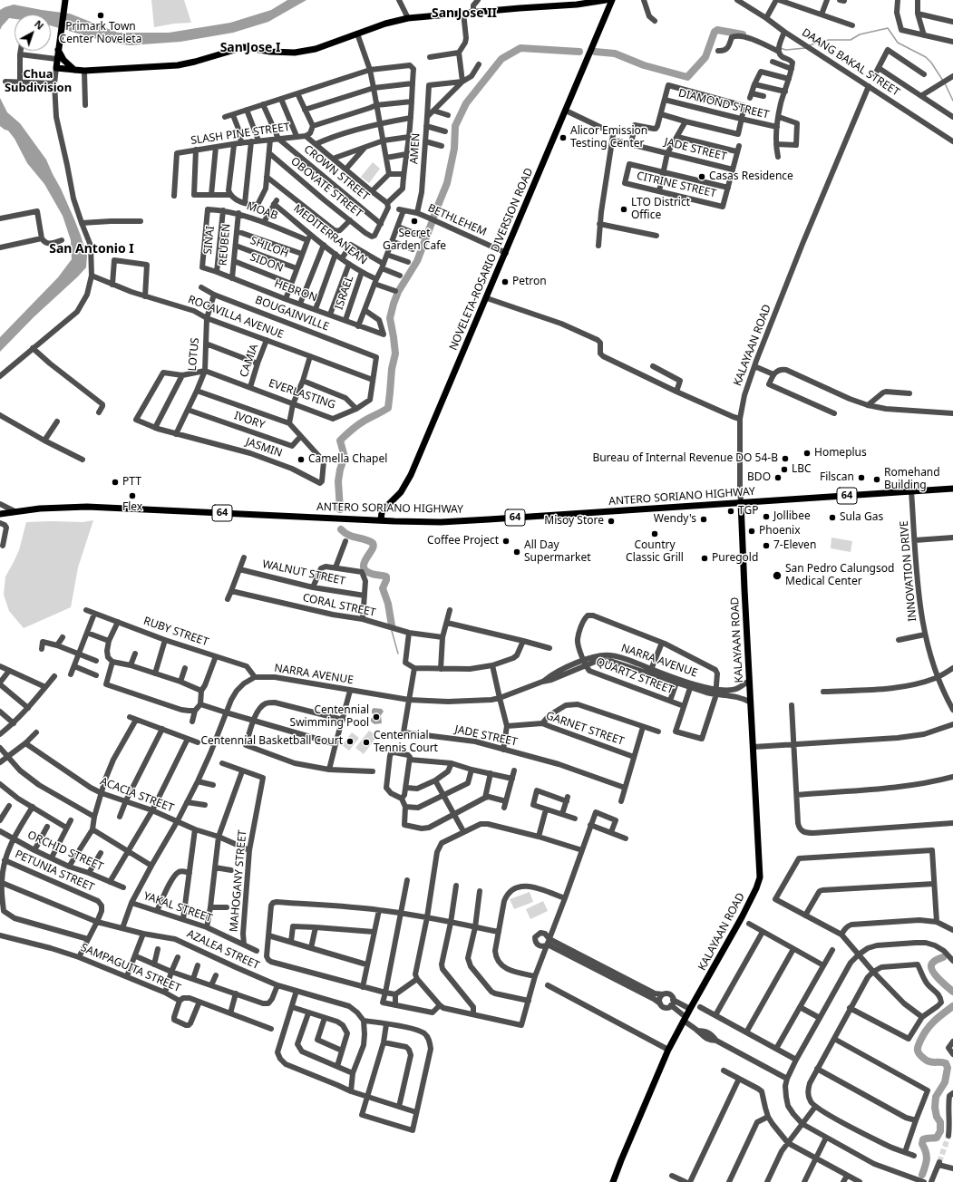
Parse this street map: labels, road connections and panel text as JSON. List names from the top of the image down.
{
  "streets": {
    "main road": [
      "NOVELETA-ROSARIO DIVERSION ROAD",
      "KALAYAAN ROAD",
      "64",
      "ANTERO SORIANO HIGHWAY"
    ],
    "street": [
      "DAANG BAKAL STREET",
      "DIAMOND STREET",
      "SLASH PINE STREET",
      "AMEN",
      "JADE STREET",
      "CROWN STREET",
      "CITRINE STREET",
      "OBOVATE STREET",
      "MOAB",
      "BETHLEHEM",
      "MEDITERRANEAN",
      "SINAI",
      "REUBEN",
      "SHILOH",
      "SIDON",
      "HEBRON",
      "ISRAEL",
      "BOUGAINVILLE",
      "ROCAVILLA AVENUE",
      "LOTUS",
      "CAMIA",
      "EVERLASTING",
      "IVORY",
      "JASMIN",
      "INNOVATION DRIVE",
      "WALNUT STREET",
      "CORAL STREET",
      "RUBY STREET",
      "NARRA AVENUE",
      "QUARTZ STREET",
      "GARNET STREET",
      "ACACIA STREET",
      "ORCHID STREET",
      "PETUNIA STREET",
      "MAHOGANY STREET",
      "YAKAL STREET",
      "AZALEA STREET",
      "SAMPAGUITA STREET"
    ]
  },
  "crossings": [
    ["DAANG BAKAL STREET", "KALAYAAN ROAD"],
    ["SLASH PINE STREET", "CROWN STREET"],
    ["AMEN", "BETHLEHEM"],
    ["JADE STREET", "NARRA AVENUE"],
    ["CROWN STREET", "OBOVATE STREET"],
    ["MOAB", "MEDITERRANEAN"],
    ["MOAB", "SINAI"],
    ["MOAB", "REUBEN"],
    ["MOAB", "HEBRON"],
    ["BETHLEHEM", "NOVELETA-ROSARIO DIVERSION ROAD"],
    ["MEDITERRANEAN", "ISRAEL"],
    ["SINAI", "HEBRON"],
    ["REUBEN", "SHILOH"],
    ["REUBEN", "SIDON"],
    ["REUBEN", "HEBRON"],
    ["NOVELETA-ROSARIO DIVERSION ROAD", "ANTERO SORIANO HIGHWAY"],
    ["HEBRON", "ISRAEL"],
    ["BOUGAINVILLE", "LOTUS"],
    ["BOUGAINVILLE", "EVERLASTING"],
    ["ROCAVILLA AVENUE", "LOTUS"],
    ["ROCAVILLA AVENUE", "CAMIA"],
    ["ROCAVILLA AVENUE", "EVERLASTING"],
    ["KALAYAAN ROAD", "ANTERO SORIANO HIGHWAY"],
    ["KALAYAAN ROAD", "NARRA AVENUE"],
    ["LOTUS", "EVERLASTING"],
    ["LOTUS", "IVORY"],
    ["LOTUS", "JASMIN"],
    ["CAMIA", "EVERLASTING"],
    ["IVORY", "JASMIN"],
    ["ANTERO SORIANO HIGHWAY", "INNOVATION DRIVE"],
    ["RUBY STREET", "NARRA AVENUE"],
    ["NARRA AVENUE", "QUARTZ STREET"],
    ["ACACIA STREET", "MAHOGANY STREET"],
    ["PETUNIA STREET", "AZALEA STREET"],
    ["PETUNIA STREET", "SAMPAGUITA STREET"],
    ["MAHOGANY STREET", "YAKAL STREET"]
  ],
  "districts": [
    "San Jose II",
    "San Jose I",
    "Chua Subdivision",
    "San Antonio I"
  ],
  "places": [
    "Primark Town Center Noveleta",
    "Alicor Emission Testing Center",
    "Casas Residence",
    "LTO District Office",
    "Secret Garden Cafe",
    "Petron",
    "Homeplus",
    "Bureau of Internal Revenue DO 54-B",
    "Camella Chapel",
    "LBC",
    "BDO",
    "Filscan",
    "Romehand Building",
    "PTT",
    "Flex",
    "TGP",
    "Jollibee",
    "Sula Gas",
    "Wendy's",
    "Misoy Store",
    "Phoenix",
    "Country Classic Grill",
    "Coffee Project",
    "7-Eleven",
    "All Day Supermarket",
    "Puregold",
    "San Pedro Calungsod Medical Center",
    "Centennial Swimming Pool",
    "Centennial Basketball Court",
    "Centennial Tennis Court"
  ],
  "north": "top right"
}
